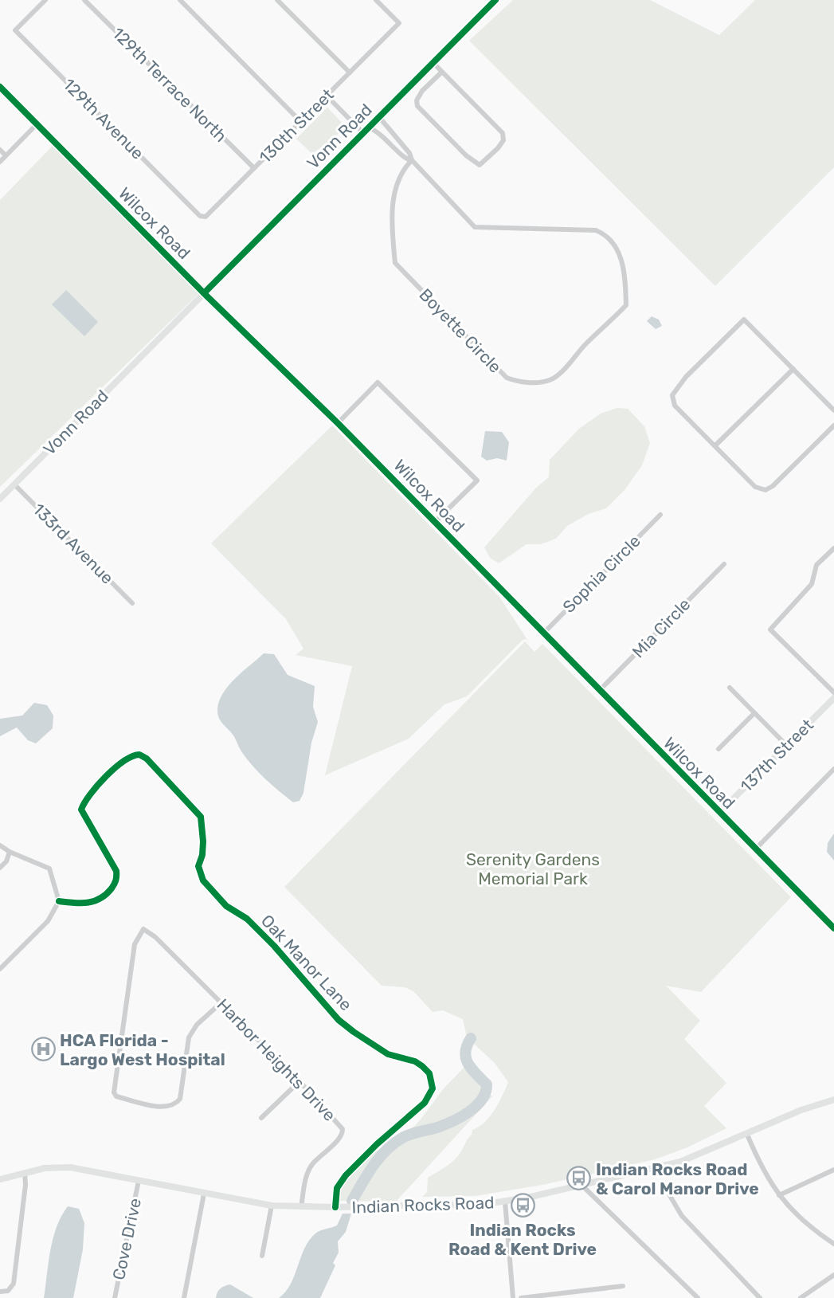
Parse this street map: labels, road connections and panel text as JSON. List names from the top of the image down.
{
  "streets": {
    "street": [
      "129th Terrace North",
      "129th Avenue",
      "130th Street",
      "Vonn Road",
      "Wilcox Road",
      "Boyette Circle",
      "133rd Avenue",
      "Sophia Circle",
      "Mia Circle",
      "137th Street",
      "Oak Manor Lane",
      "Harbor Heights Drive",
      "Indian Rocks Road",
      "Cove Drive"
    ]
  },
  "crossings": [
    ["129th Terrace North", "130th Street"],
    ["129th Avenue", "130th Street"],
    ["130th Street", "Boyette Circle"],
    ["Vonn Road", "Wilcox Road"],
    ["Vonn Road", "Boyette Circle"],
    ["Vonn Road", "133rd Avenue"],
    ["Wilcox Road", "Sophia Circle"],
    ["Wilcox Road", "Mia Circle"],
    ["Wilcox Road", "137th Street"],
    ["Oak Manor Lane", "Indian Rocks Road"],
    ["Harbor Heights Drive", "Indian Rocks Road"],
    ["Indian Rocks Road", "Cove Drive"]
  ],
  "parks": ["Serenity Gardens Memorial Park"],
  "places": {
    "hospital": ["HCA Florida - Largo West Hospital"],
    "bus stop": ["Indian Rocks Road & Carol Manor Drive", "Indian Rocks Road & Kent Drive"]
  }
}
